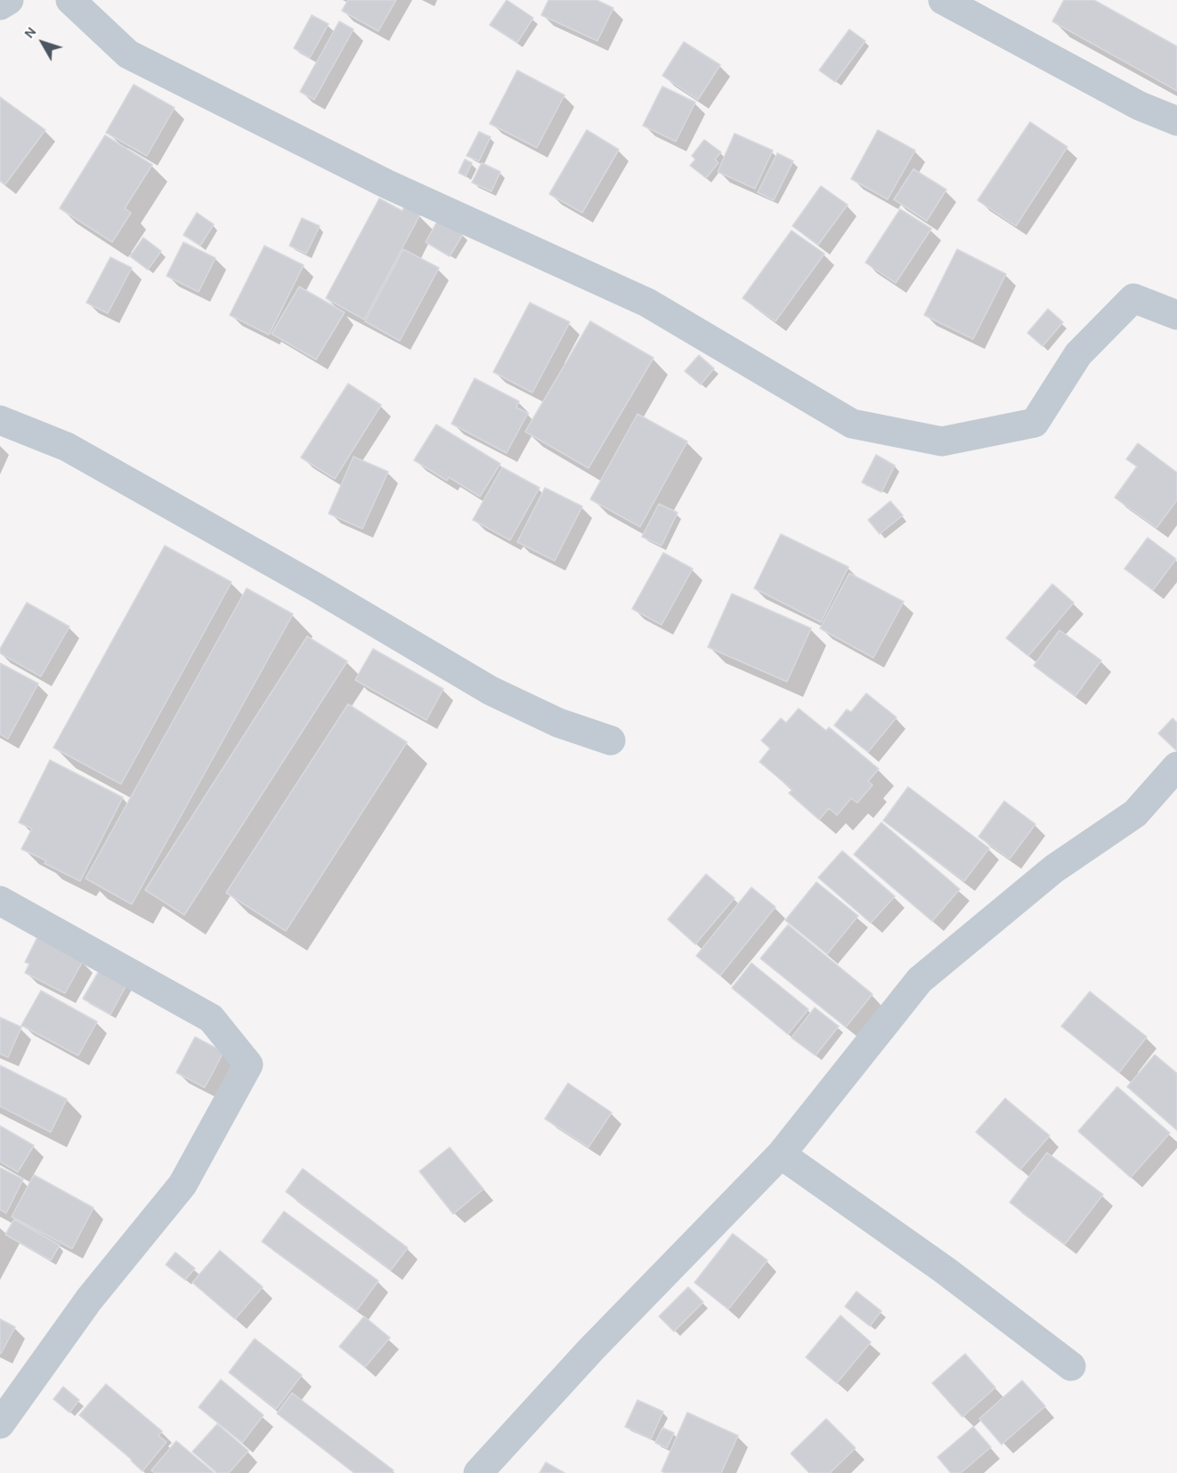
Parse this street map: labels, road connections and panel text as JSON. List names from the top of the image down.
{
  "north": "top left"
}
